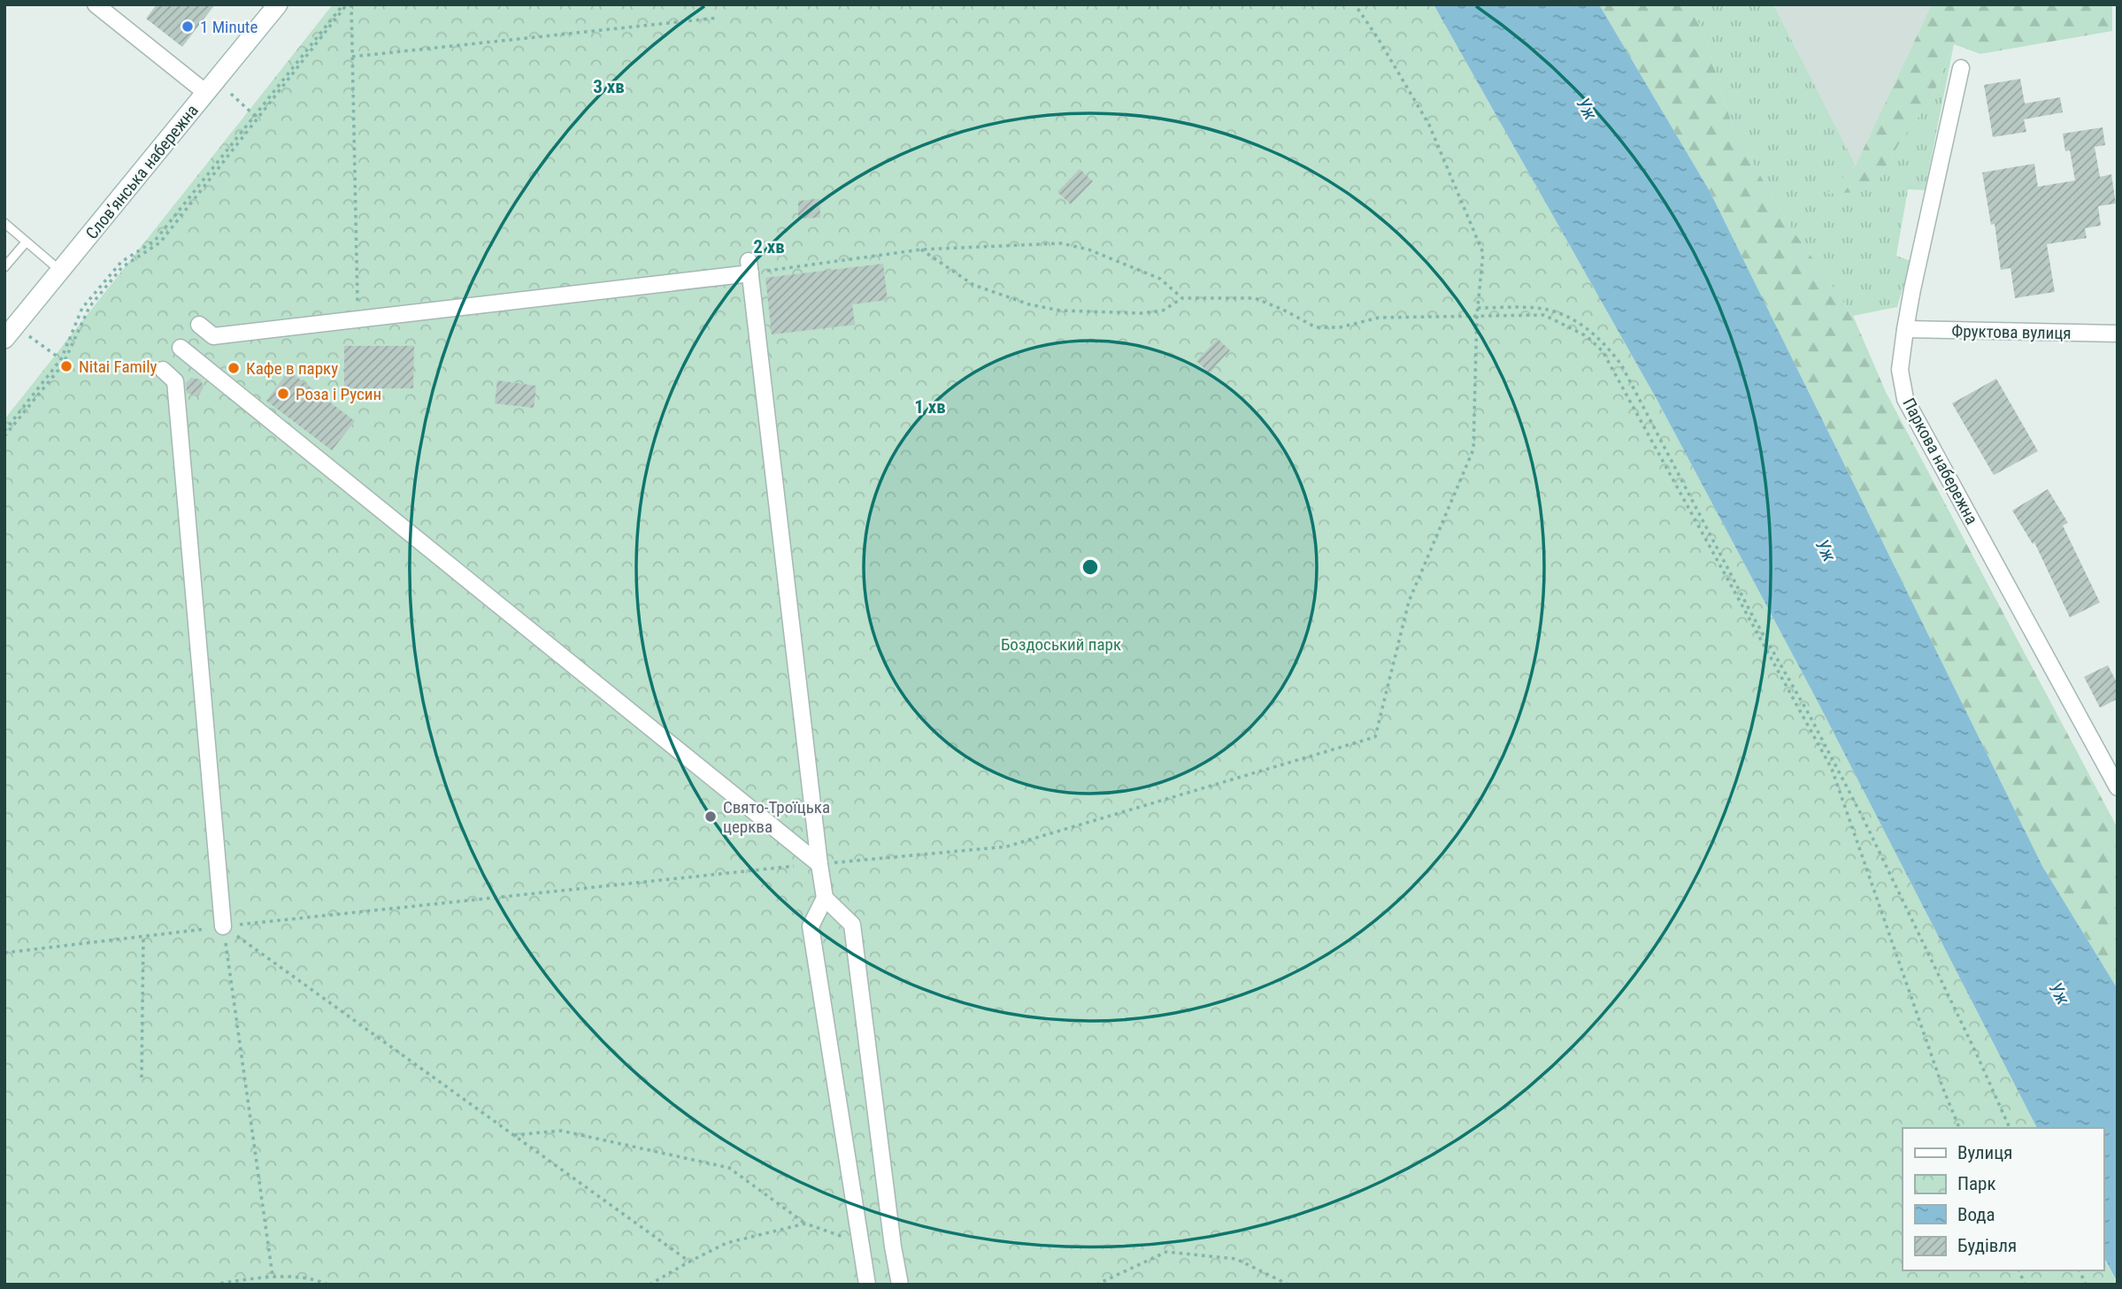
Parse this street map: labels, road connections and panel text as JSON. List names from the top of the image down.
{
  "streets": {
    "street": ["Словʼянська набережна", "Фруктова вулиця", "Паркова набережна"]
  },
  "crossings": [
    ["Фруктова вулиця", "Паркова набережна"]
  ],
  "water": ["Уж"],
  "parks": ["Боздоський парк"],
  "places": [
    "1 Minute",
    "Nitai Family",
    "Кафе в парку",
    "Роза і Русин",
    "Свято-Троїцька церква"
  ],
  "legend": [
    "Вулиця",
    "Парк",
    "Вода",
    "Будівля"
  ],
  "rings": ["3 хв", "2 хв", "1 хв"]
}
